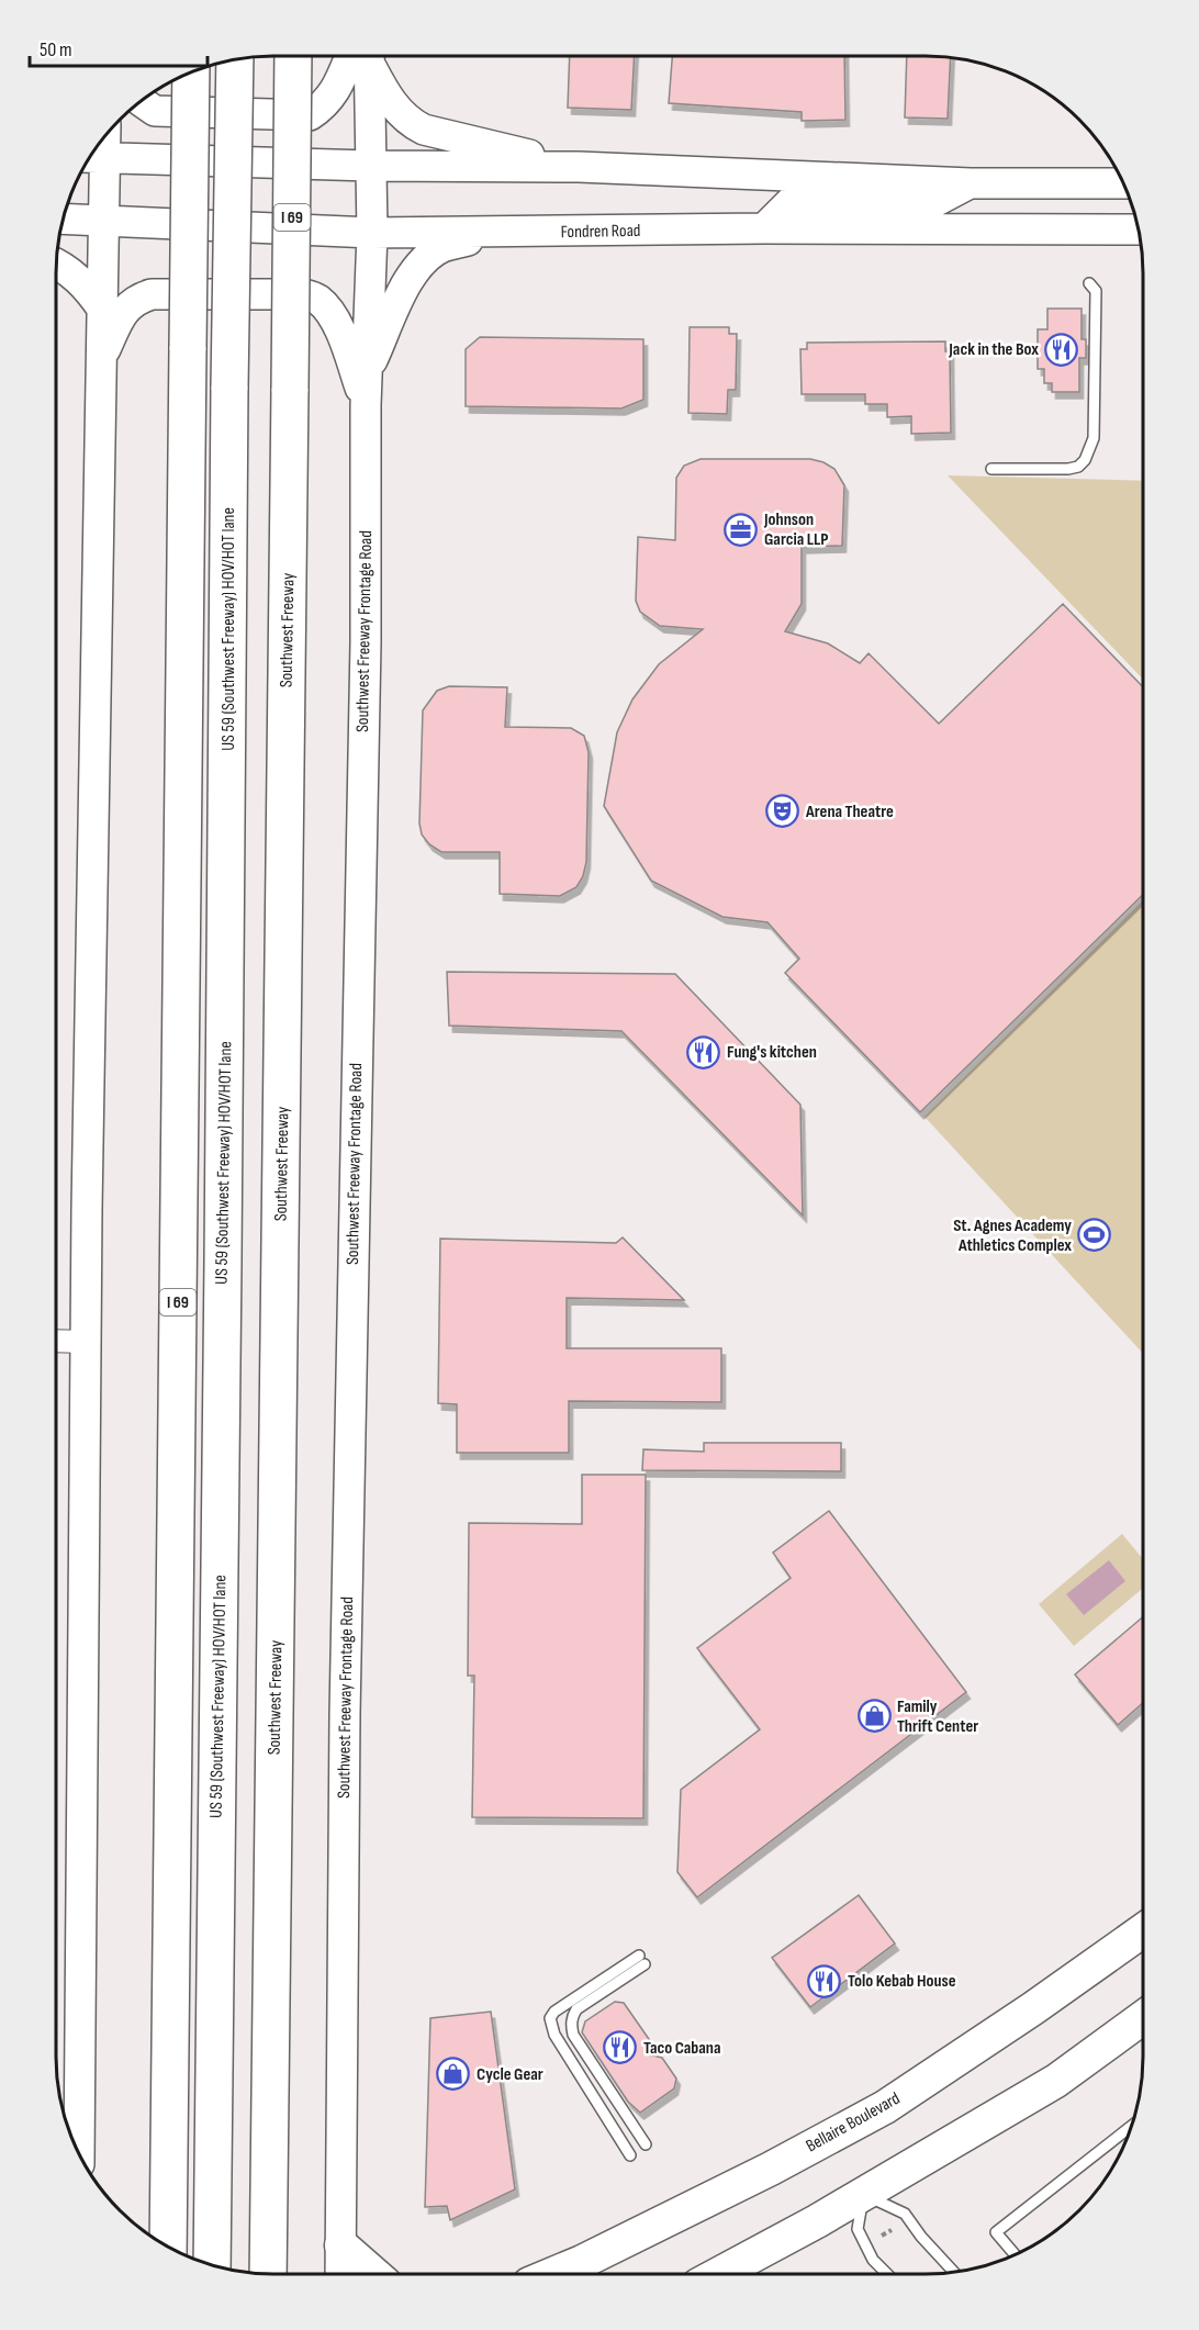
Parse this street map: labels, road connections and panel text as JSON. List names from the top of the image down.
{
  "streets": {
    "highway": ["I 69", "US 59 (Southwest Freeway) HOV/HOT lane", "Southwest Freeway"],
    "main road": ["Fondren Road", "Southwest Freeway Frontage Road", "Bellaire Boulevard"]
  },
  "crossings": [
    ["Fondren Road", "Southwest Freeway Frontage Road"]
  ],
  "places": {
    "restaurant": [
      "Jack in the Box",
      "Fung's kitchen",
      "Tolo Kebab House",
      "Taco Cabana"
    ],
    "office": ["Johnson Garcia LLP"],
    "theatre": ["Arena Theatre"],
    "sports": ["St. Agnes Academy Athletics Complex"],
    "shop": ["Family Thrift Center", "Cycle Gear"]
  },
  "scale_bar": "50 m"
}
